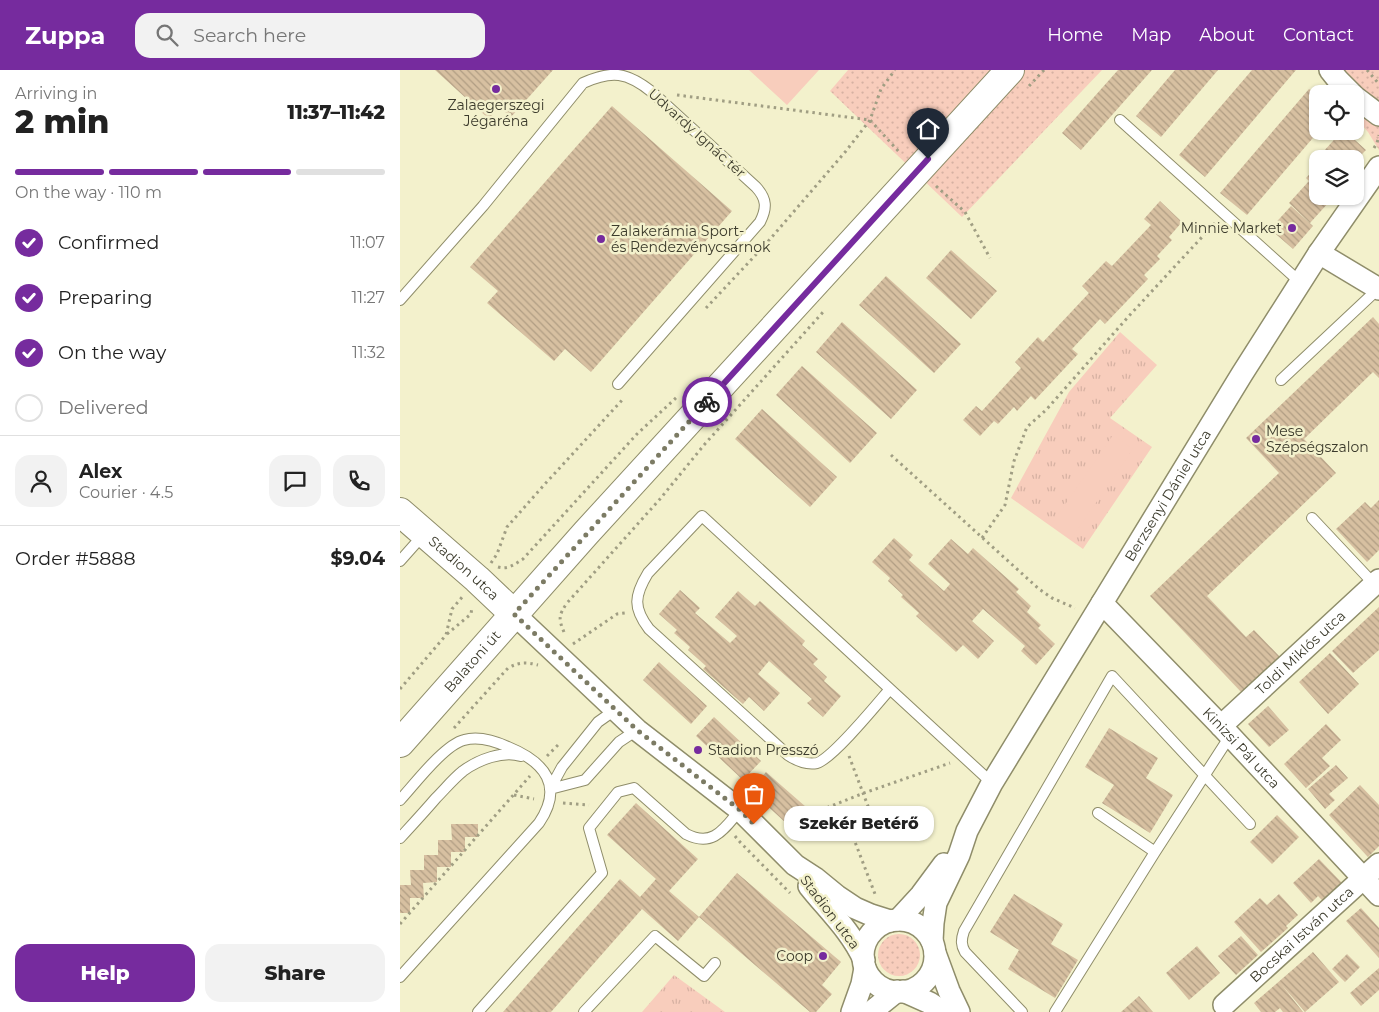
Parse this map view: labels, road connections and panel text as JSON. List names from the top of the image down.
{
  "streets": {
    "main road": ["Stadion utca", "Balatoni út"],
    "street": [
      "Berzsenyi Dániel utca",
      "Toldi Miklós utca",
      "Kinizsi Pál utca",
      "Bocskai István utca"
    ],
    "lane": ["Udvardy Ignác tér"]
  },
  "crossings": [
    ["Berzsenyi Dániel utca", "Stadion utca"],
    ["Berzsenyi Dániel utca", "Kinizsi Pál utca"],
    ["Stadion utca", "Balatoni út"],
    ["Toldi Miklós utca", "Kinizsi Pál utca"],
    ["Kinizsi Pál utca", "Bocskai István utca"]
  ],
  "places": [
    "Zalaegerszegi Jégaréna",
    "Minnie Market",
    "Zalakerámia Sport- és Rendezvénycsarnok",
    "Mese Szépségszalon",
    "Stadion Presszó",
    "Szekér Betérő",
    "Coop"
  ],
  "page": {
    "header": "Zuppa",
    "search": "Search here",
    "nav": [
      "Home",
      "Map",
      "About",
      "Contact"
    ],
    "heading": ["2 min", "Arriving in", "11:37–11:42"],
    "panel": [
      "Alex",
      "Courier · 4.5",
      "Order #5888",
      "$9.04"
    ],
    "bar": "On the way · 110 m",
    "list": [
      ["Confirmed", "11:07"],
      ["Preparing", "11:27"],
      ["On the way", "11:32"],
      "Delivered"
    ],
    "bubble": "Szekér Betérő",
    "buttons": ["Help", "Share"]
  }
}
